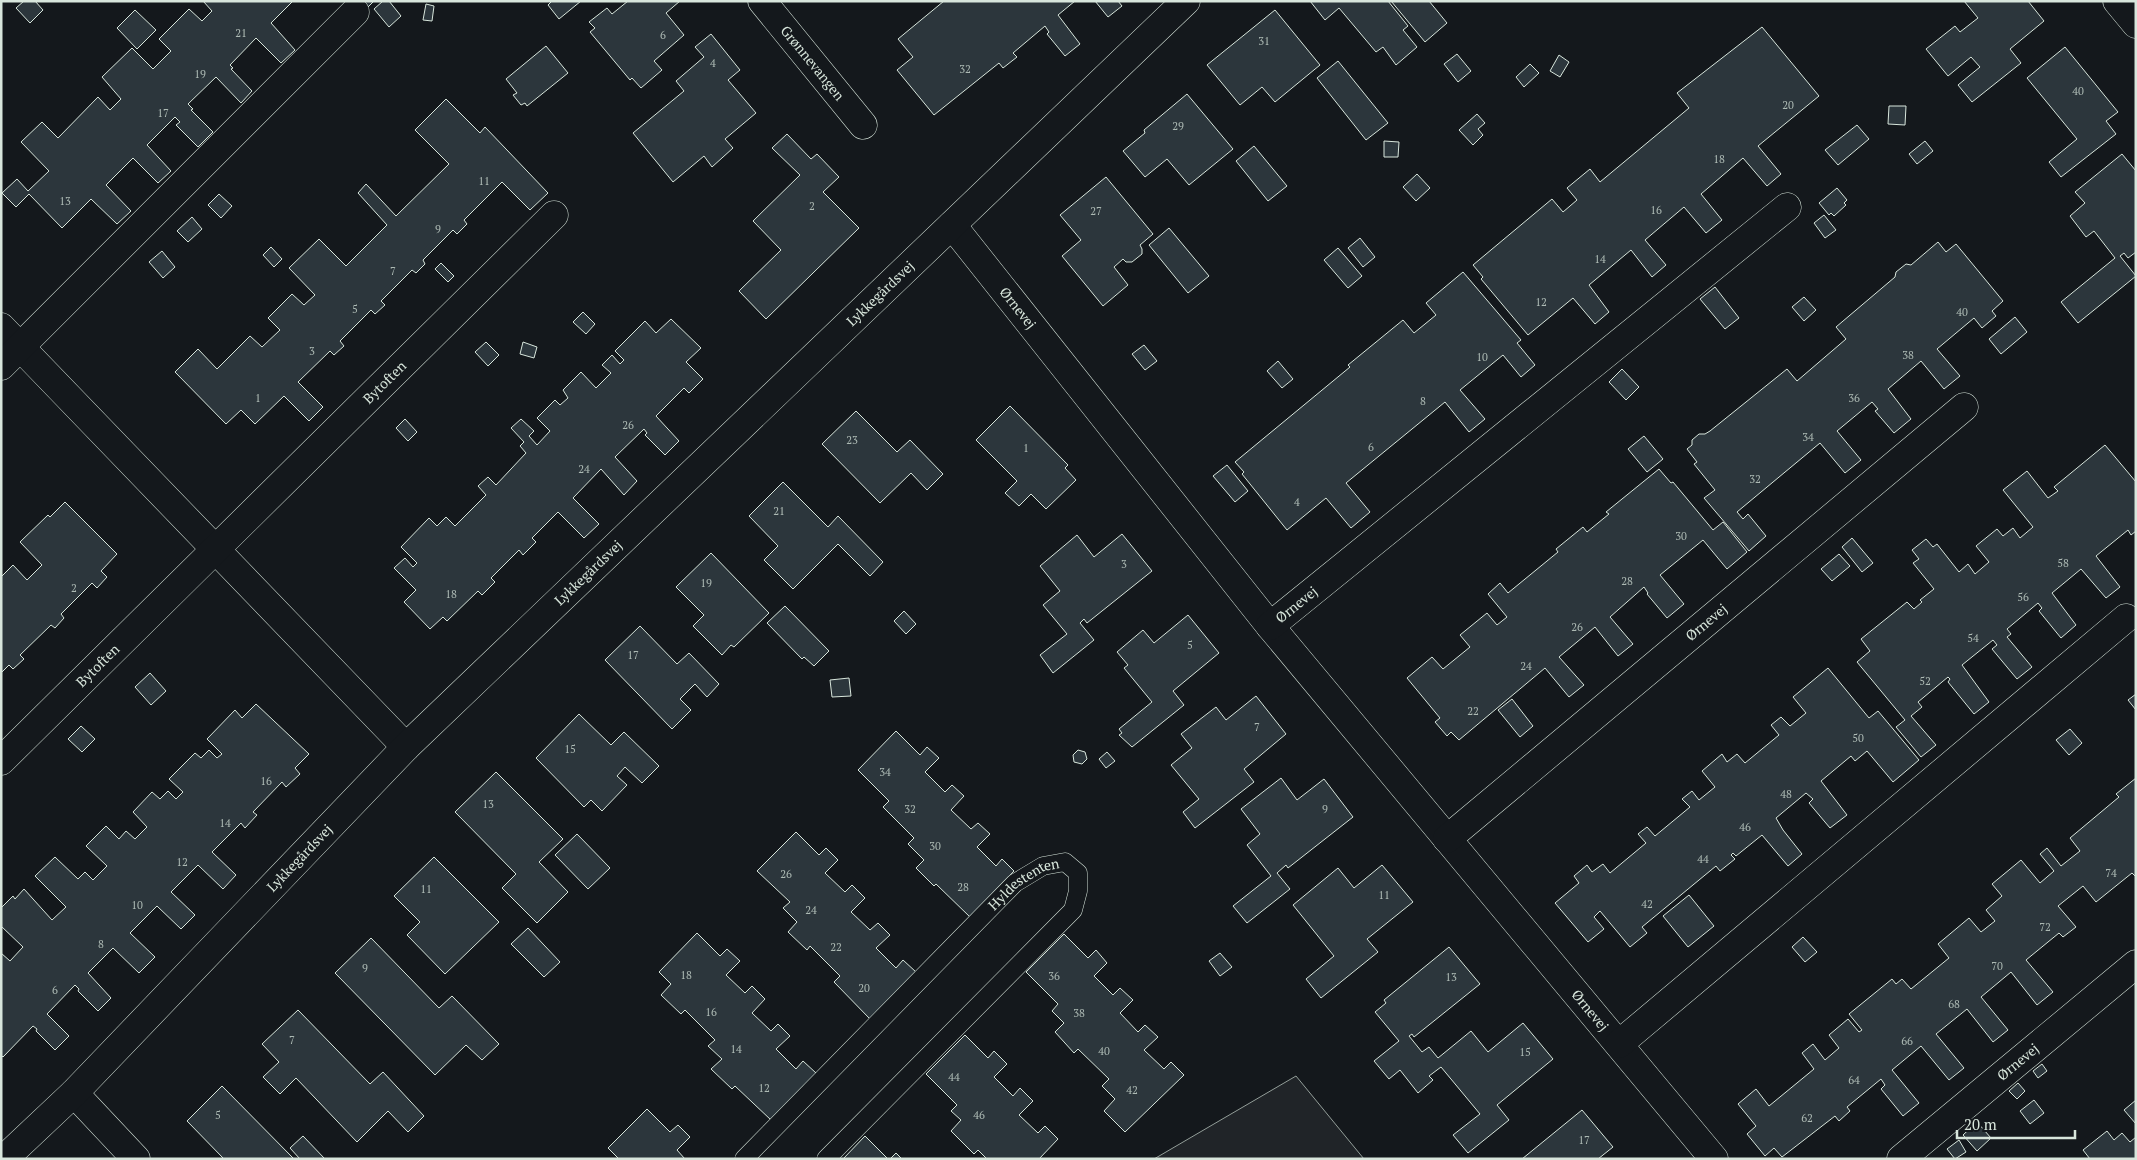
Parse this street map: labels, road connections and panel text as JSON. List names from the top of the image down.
{
  "streets": {
    "street": [
      "Grønnevangen",
      "Lykkegårdsvej",
      "Ørnevej",
      "Bytoften"
    ],
    "lane": ["Hyldestenten"]
  },
  "crossings": [
    ["Lykkegårdsvej", "Ørnevej"]
  ],
  "house_numbers": [
    "21",
    "6",
    "31",
    "4",
    "32",
    "19",
    "40",
    "20",
    "17",
    "29",
    "18",
    "11",
    "13",
    "2",
    "16",
    "27",
    "9",
    "14",
    "7",
    "12",
    "5",
    "40",
    "3",
    "38",
    "10",
    "1",
    "36",
    "8",
    "26",
    "34",
    "23",
    "6",
    "1",
    "24",
    "32",
    "4",
    "21",
    "30",
    "58",
    "3",
    "28",
    "19",
    "2",
    "18",
    "56",
    "26",
    "54",
    "5",
    "17",
    "24",
    "52",
    "22",
    "7",
    "50",
    "15",
    "34",
    "16",
    "48",
    "13",
    "32",
    "9",
    "14",
    "46",
    "30",
    "44",
    "12",
    "74",
    "26",
    "28",
    "11",
    "11",
    "42",
    "10",
    "24",
    "72",
    "8",
    "22",
    "70",
    "9",
    "18",
    "36",
    "13",
    "20",
    "6",
    "68",
    "16",
    "38",
    "7",
    "66",
    "14",
    "40",
    "15",
    "44",
    "64",
    "12",
    "42",
    "5",
    "46",
    "62",
    "17"
  ],
  "scale_bar": "20 m"
}
